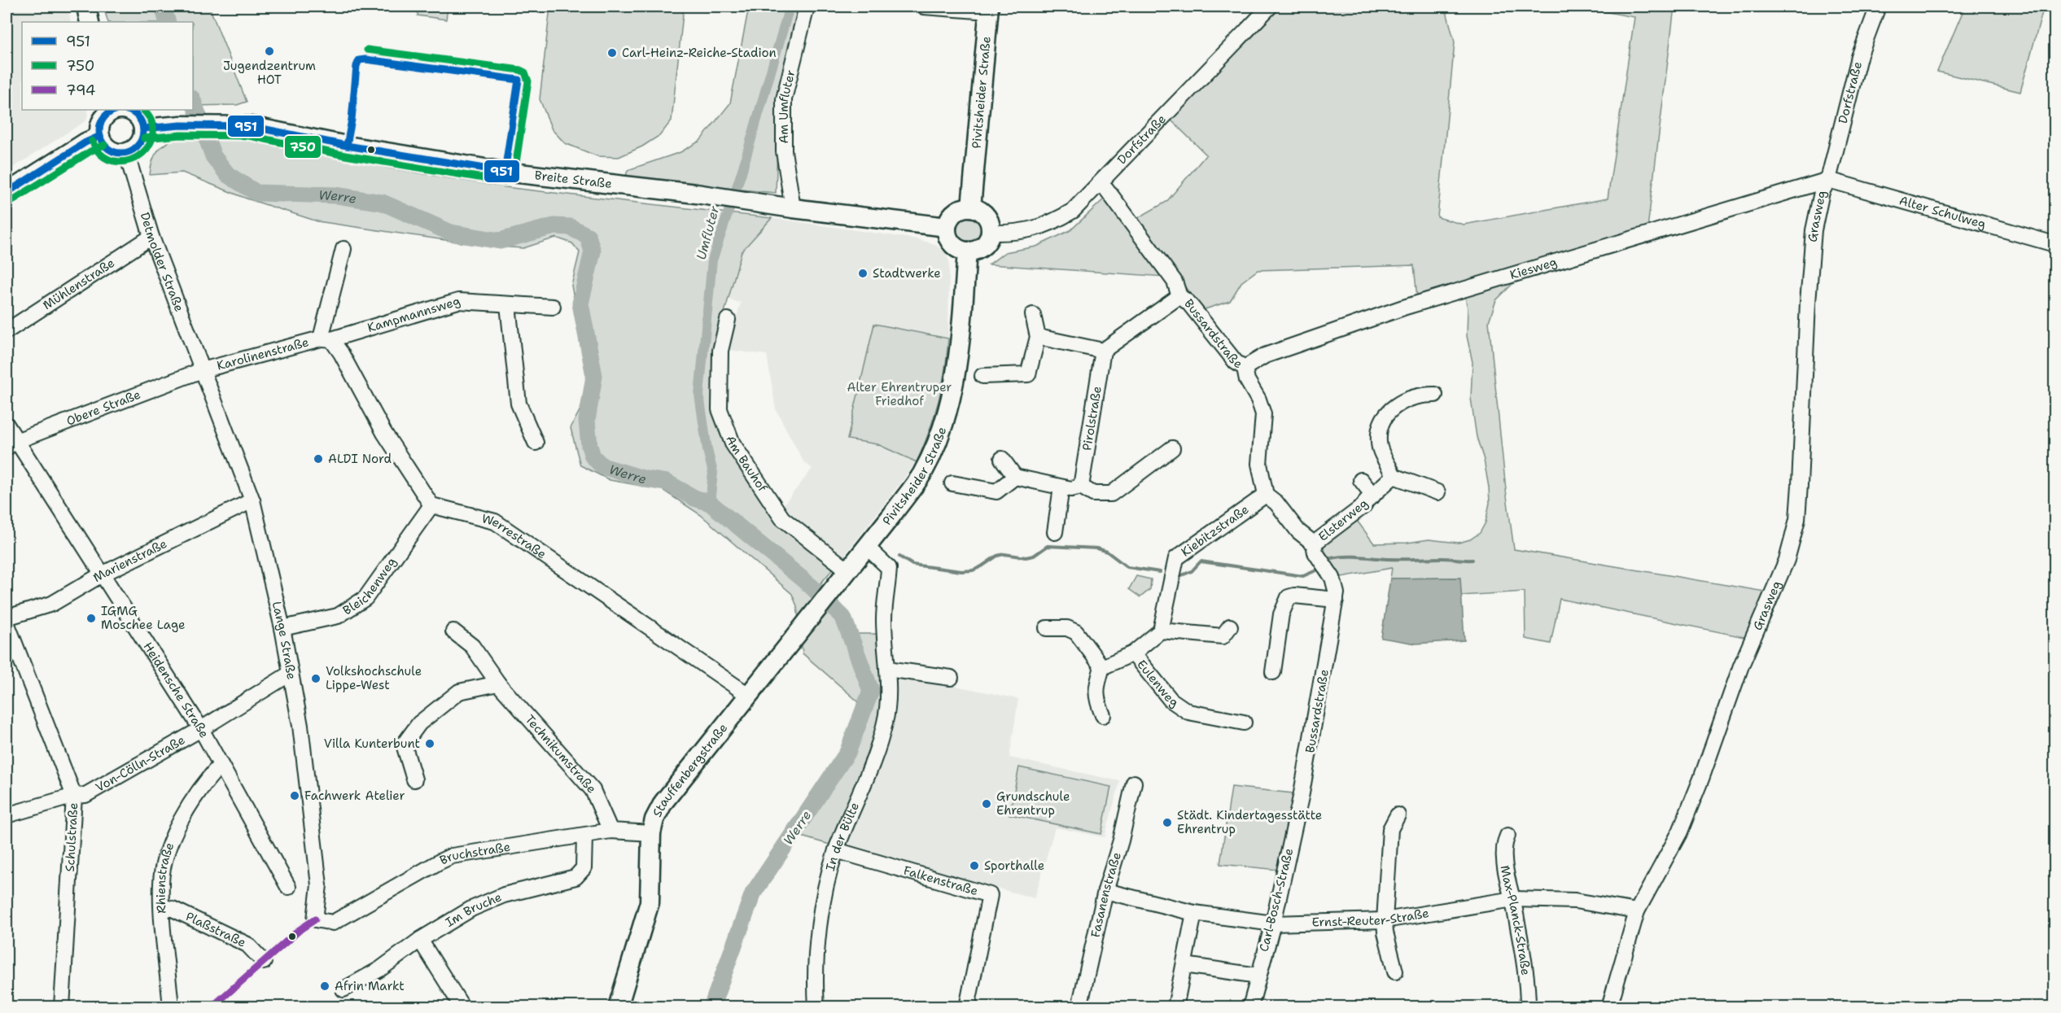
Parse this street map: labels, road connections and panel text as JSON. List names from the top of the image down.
{
  "streets": {
    "main road": ["Pivitsheider Straße", "Breite Straße", "Stauffenbergstraße"],
    "street": [
      "Dorfstraße",
      "Am Umfluter",
      "Alter Schulweg",
      "Grasweg",
      "Detmolder Straße",
      "Kiesweg",
      "Mühlenstraße",
      "Kampmannsweg",
      "Bussardstraße",
      "Karolinenstraße",
      "Obere Straße",
      "Pirolstraße",
      "Am Bauhof",
      "Elsterweg",
      "Kiebitzstraße",
      "Werrestraße",
      "Marienstraße",
      "Bleichenweg",
      "Lange Straße",
      "Eulenweg",
      "Heidensche Straße",
      "Technikumstraße",
      "Von-Cölln-Straße",
      "In der Bülte",
      "Schulstraße",
      "Bruchstraße",
      "Rhienstraße",
      "Falkenstraße",
      "Fasanenstraße",
      "Carl-Bosch-Straße",
      "Im Bruche",
      "Ernst-Reuter-Straße",
      "Max-Planck-Straße",
      "Plaßstraße"
    ]
  },
  "crossings": [
    ["Pivitsheider Straße", "Dorfstraße"],
    ["Pivitsheider Straße", "Breite Straße"],
    ["Pivitsheider Straße", "Am Bauhof"],
    ["Pivitsheider Straße", "Stauffenbergstraße"],
    ["Pivitsheider Straße", "In der Bülte"],
    ["Dorfstraße", "Breite Straße"],
    ["Dorfstraße", "Alter Schulweg"],
    ["Dorfstraße", "Grasweg"],
    ["Dorfstraße", "Kiesweg"],
    ["Dorfstraße", "Bussardstraße"],
    ["Am Umfluter", "Breite Straße"],
    ["Breite Straße", "Detmolder Straße"],
    ["Alter Schulweg", "Grasweg"],
    ["Alter Schulweg", "Kiesweg"],
    ["Grasweg", "Kiesweg"],
    ["Grasweg", "Ernst-Reuter-Straße"],
    ["Detmolder Straße", "Mühlenstraße"],
    ["Detmolder Straße", "Karolinenstraße"],
    ["Detmolder Straße", "Obere Straße"],
    ["Detmolder Straße", "Lange Straße"],
    ["Kiesweg", "Bussardstraße"],
    ["Kampmannsweg", "Karolinenstraße"],
    ["Bussardstraße", "Elsterweg"],
    ["Bussardstraße", "Kiebitzstraße"],
    ["Bussardstraße", "Carl-Bosch-Straße"],
    ["Karolinenstraße", "Obere Straße"],
    ["Karolinenstraße", "Lange Straße"],
    ["Obere Straße", "Lange Straße"],
    ["Obere Straße", "Heidensche Straße"],
    ["Am Bauhof", "Stauffenbergstraße"],
    ["Werrestraße", "Bleichenweg"],
    ["Werrestraße", "Stauffenbergstraße"],
    ["Marienstraße", "Lange Straße"],
    ["Marienstraße", "Heidensche Straße"],
    ["Bleichenweg", "Lange Straße"],
    ["Lange Straße", "Von-Cölln-Straße"],
    ["Lange Straße", "Bruchstraße"],
    ["Heidensche Straße", "Von-Cölln-Straße"],
    ["Heidensche Straße", "Rhienstraße"],
    ["Technikumstraße", "Bruchstraße"],
    ["Von-Cölln-Straße", "Schulstraße"],
    ["Stauffenbergstraße", "Bruchstraße"],
    ["In der Bülte", "Falkenstraße"],
    ["Bruchstraße", "Im Bruche"],
    ["Rhienstraße", "Plaßstraße"],
    ["Fasanenstraße", "Ernst-Reuter-Straße"],
    ["Carl-Bosch-Straße", "Ernst-Reuter-Straße"],
    ["Ernst-Reuter-Straße", "Max-Planck-Straße"]
  ],
  "water": ["Werre", "Umfluter"],
  "parks": ["Alter Ehrentruper Friedhof"],
  "places": [
    "Jugendzentrum HOT",
    "Carl-Heinz-Reiche-Stadion",
    "Stadtwerke",
    "ALDI Nord",
    "IGMG Moschee Lage",
    "Volkshochschule Lippe-West",
    "Villa Kunterbunt",
    "Fachwerk Atelier",
    "Grundschule Ehrentrup",
    "Städt. Kindertagesstätte Ehrentrup",
    "Sporthalle",
    "Afrin Markt"
  ],
  "lines": ["transit line 750", "transit line 951", "transit line 794"],
  "legend": ["951", "750", "794"]
}
